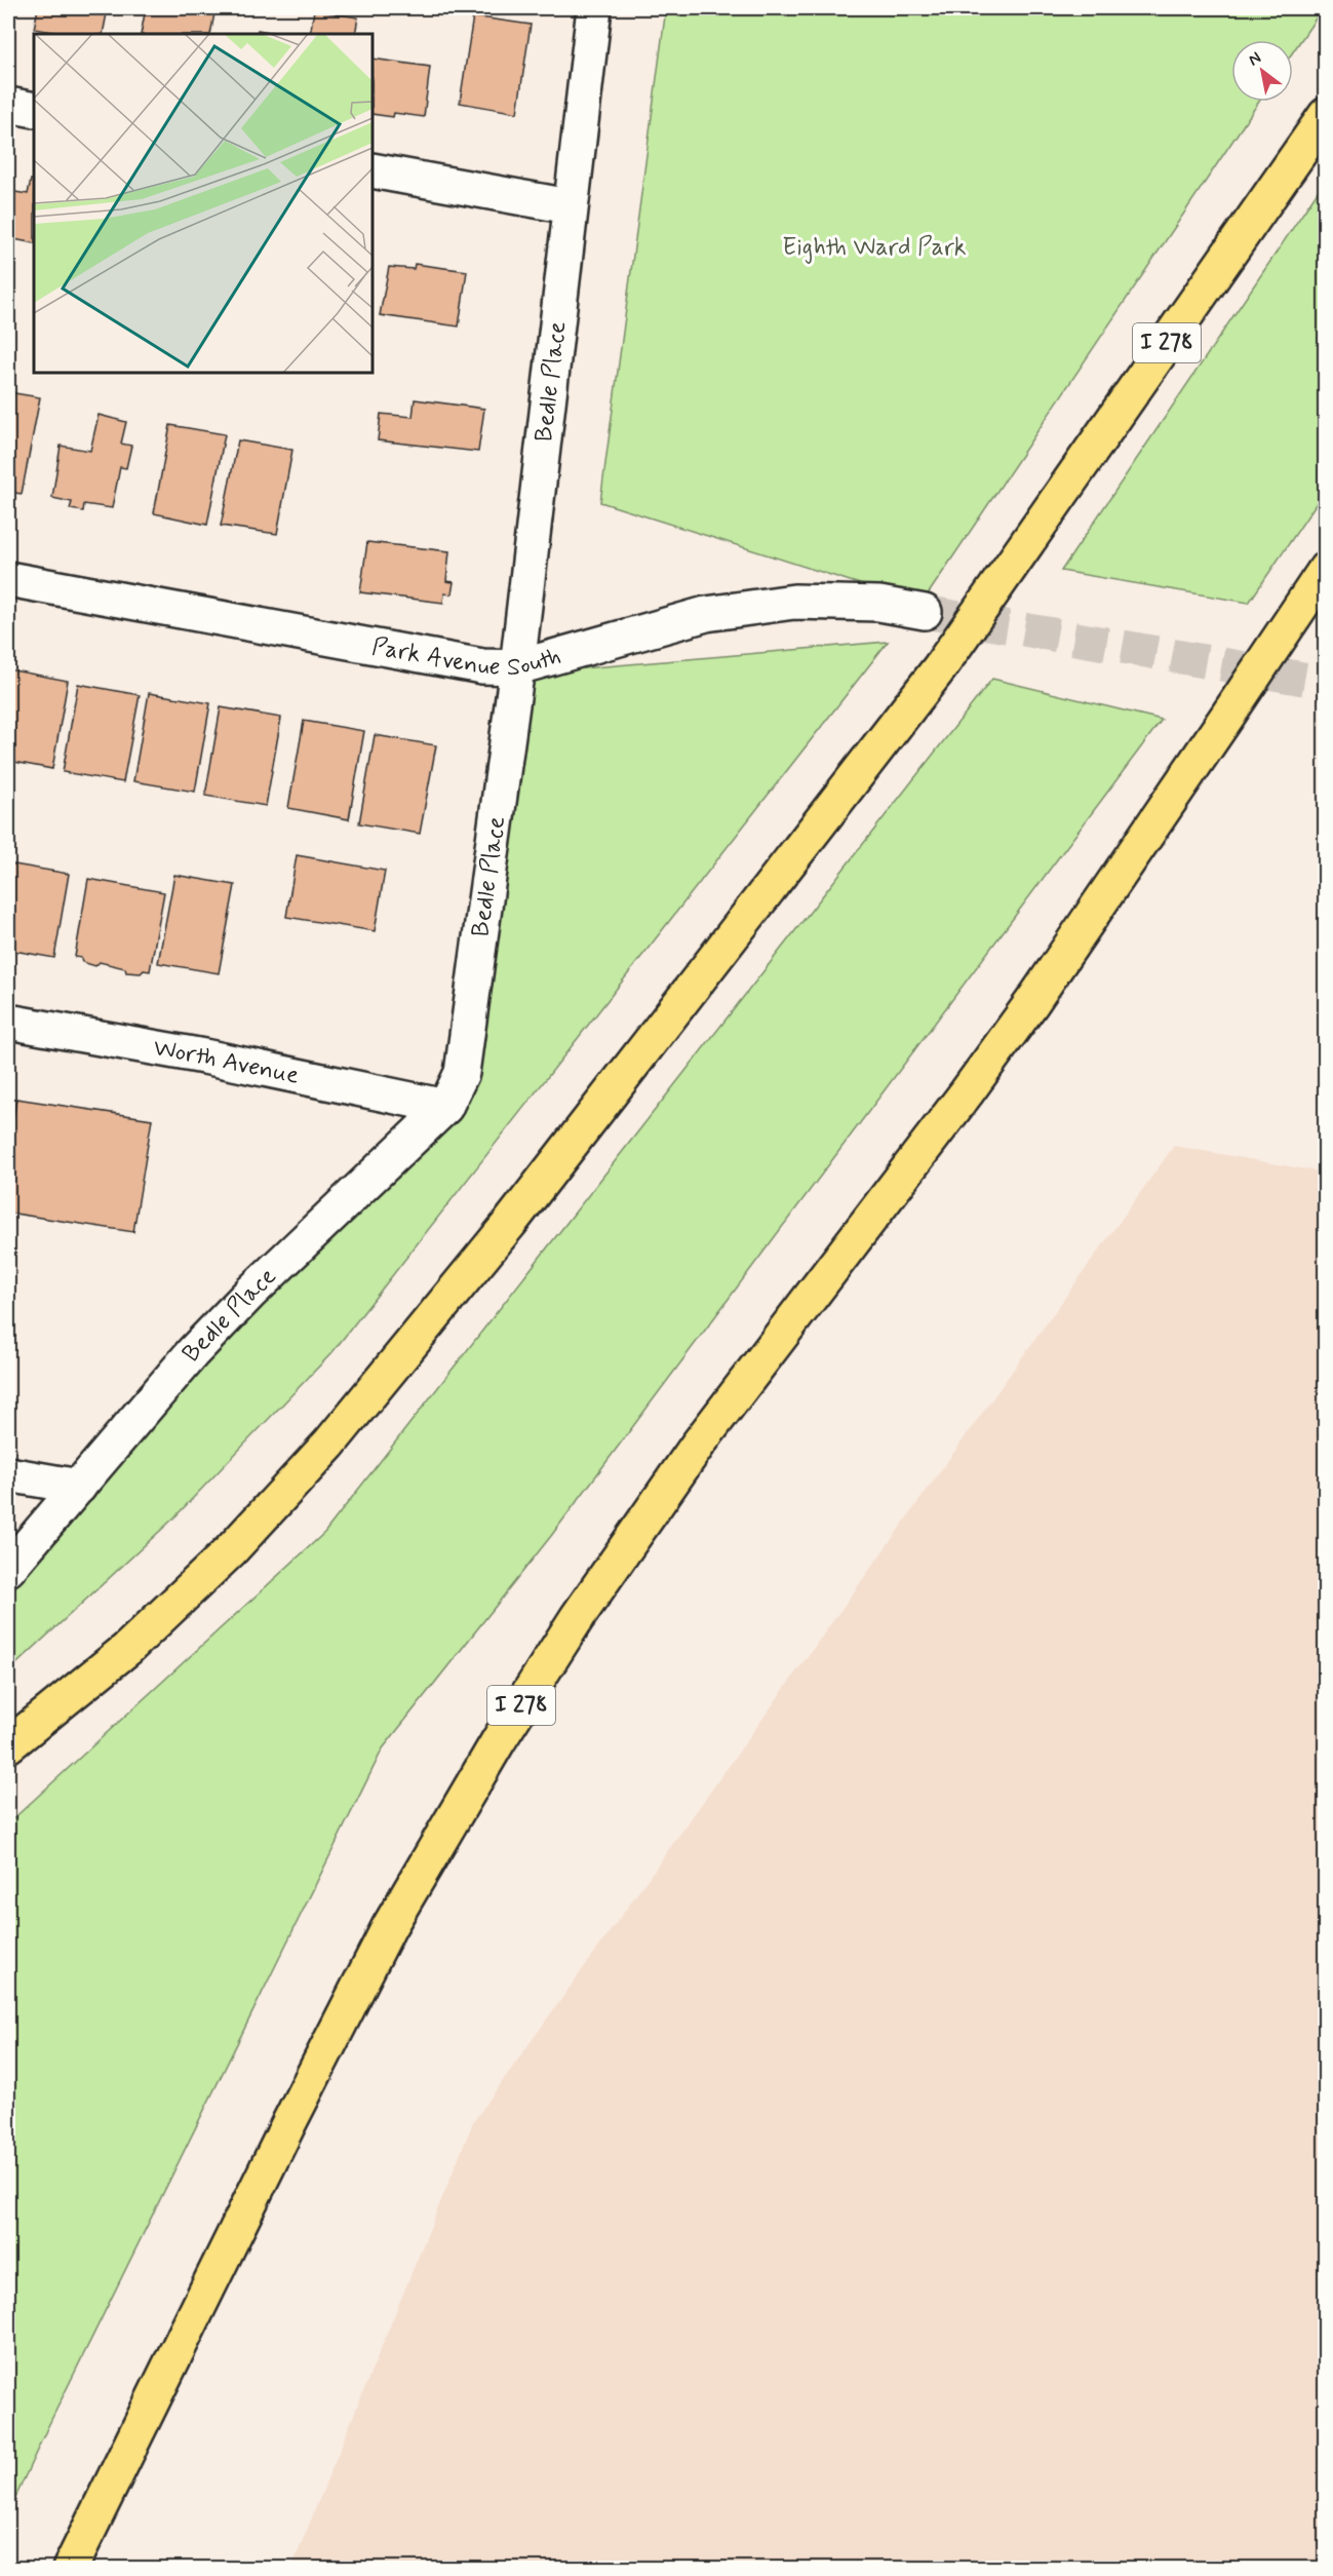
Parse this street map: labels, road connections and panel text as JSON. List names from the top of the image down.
{
  "streets": {
    "highway": ["I 278"],
    "street": ["Bedle Place", "Park Avenue South", "Worth Avenue"]
  },
  "crossings": [
    ["Bedle Place", "Park Avenue South"],
    ["Bedle Place", "Worth Avenue"]
  ],
  "parks": ["Eighth Ward Park"],
  "north": "top left"
}
